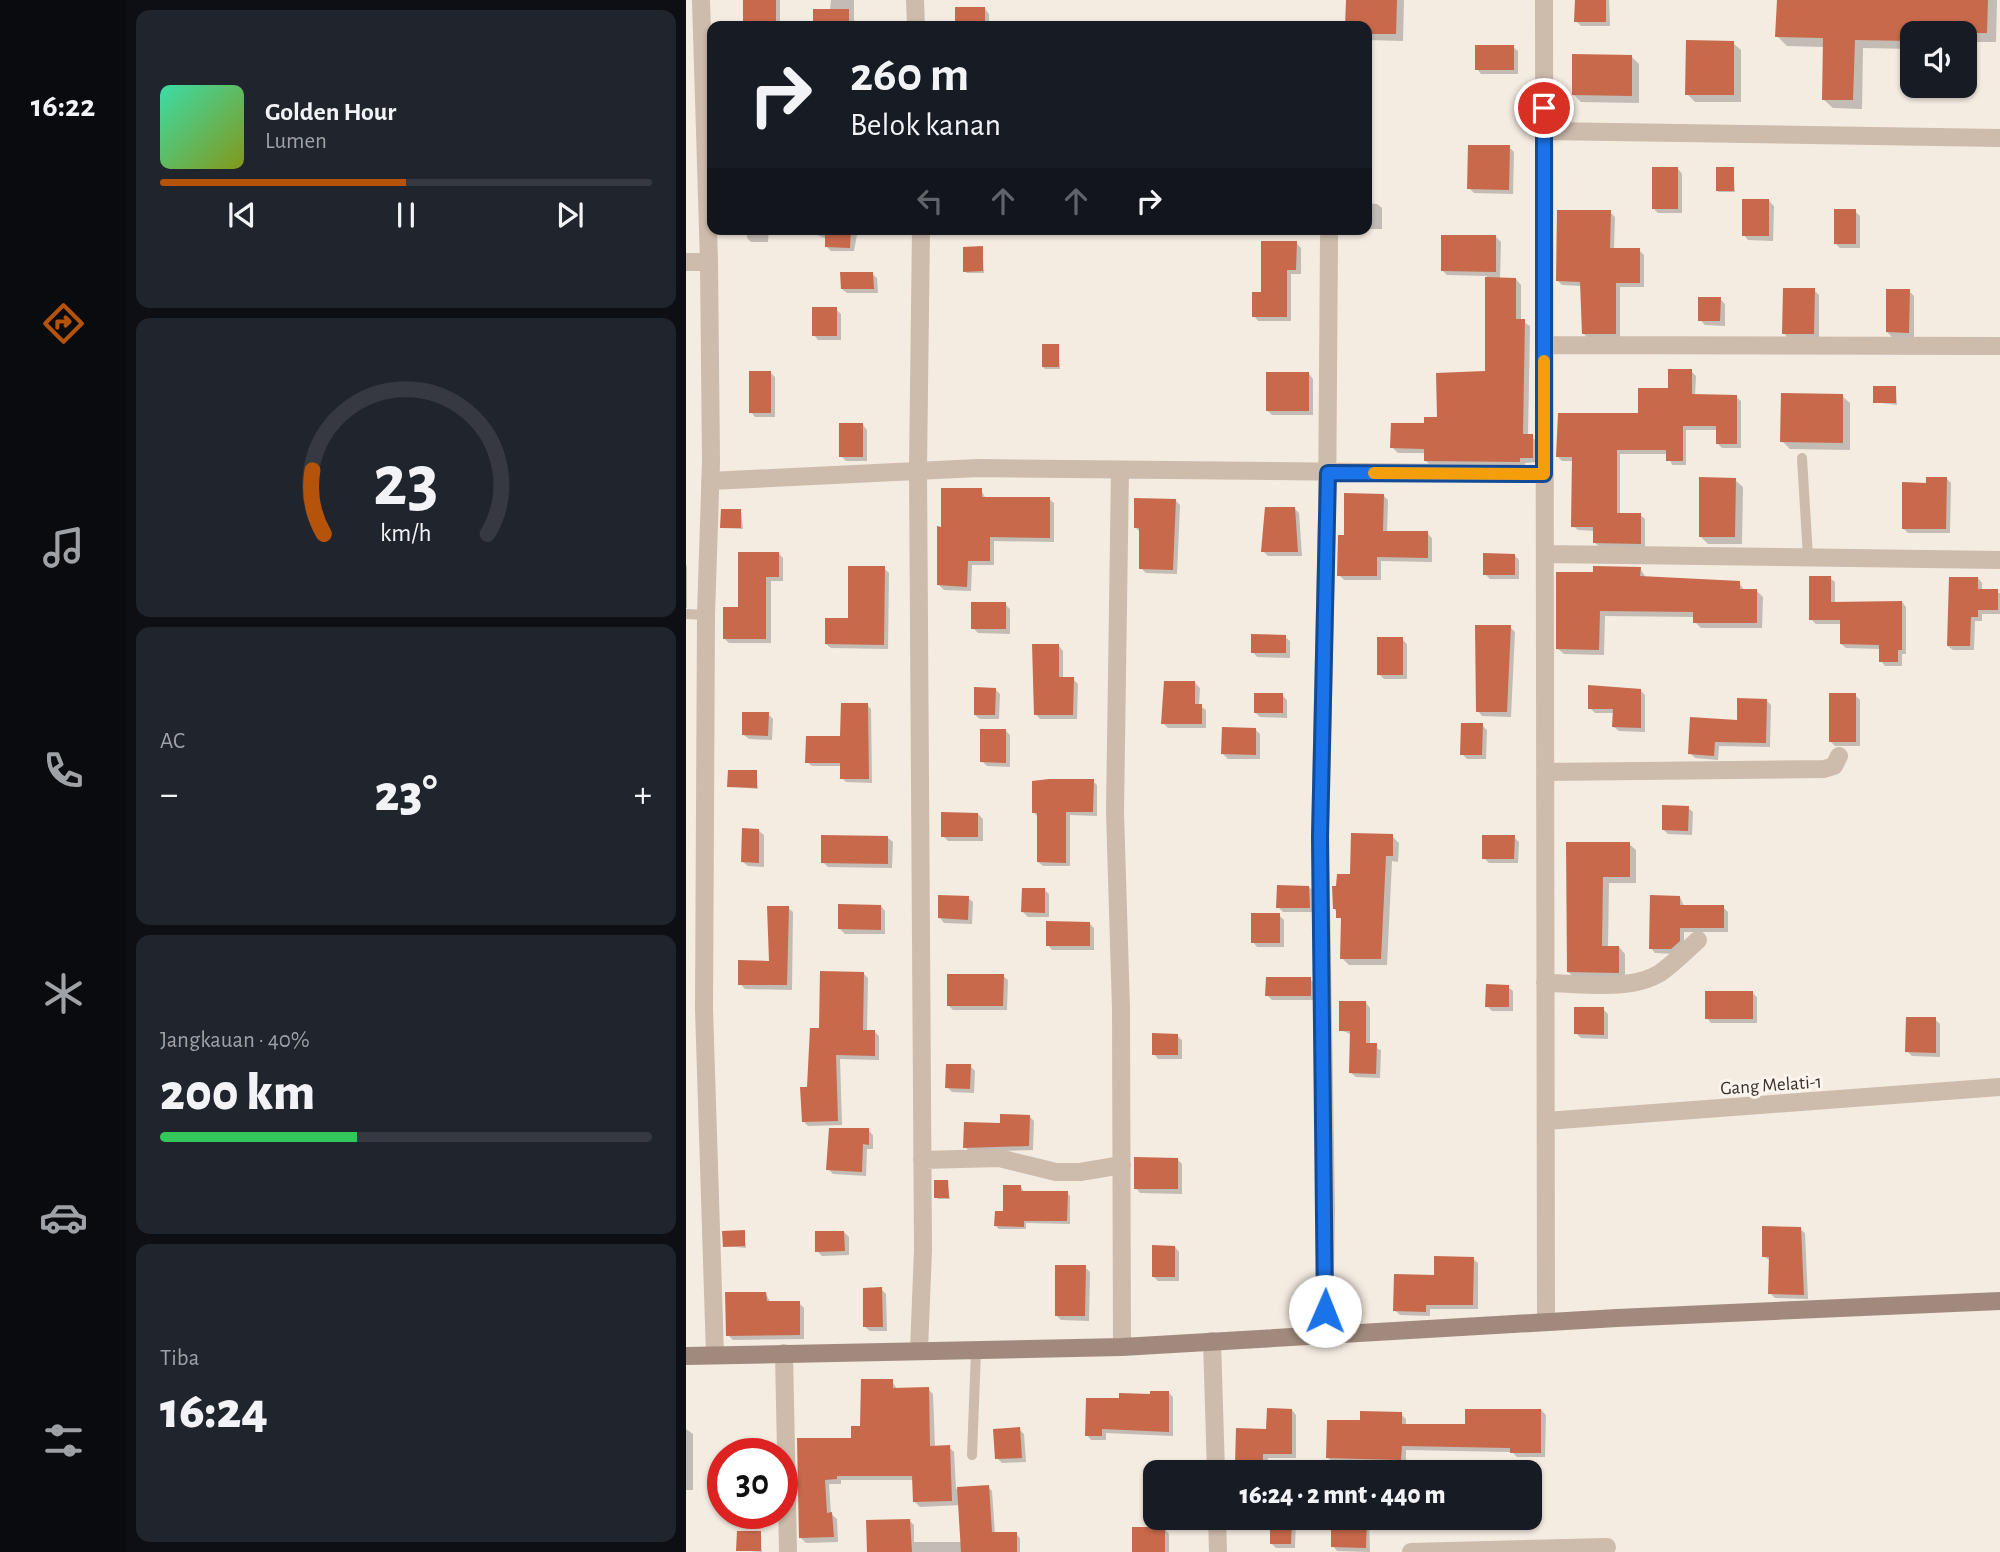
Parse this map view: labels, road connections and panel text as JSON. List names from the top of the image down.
{
  "streets": {
    "street": ["Gang Melati-1"]
  },
  "page": {
    "tabs": "16:22",
    "turn": ["260 m", "Belok kanan"],
    "song": ["Golden Hour", "Lumen"],
    "tile": [
      "AC",
      ["Jangkauan · 40%", "200 km"],
      ["Tiba", "16:24"]
    ],
    "heat": ["−", "23°", "+"],
    "limit": "30",
    "trip": "16:24 · 2 mnt · 440 m",
    "gauge": ["23", "km/h"]
  }
}
